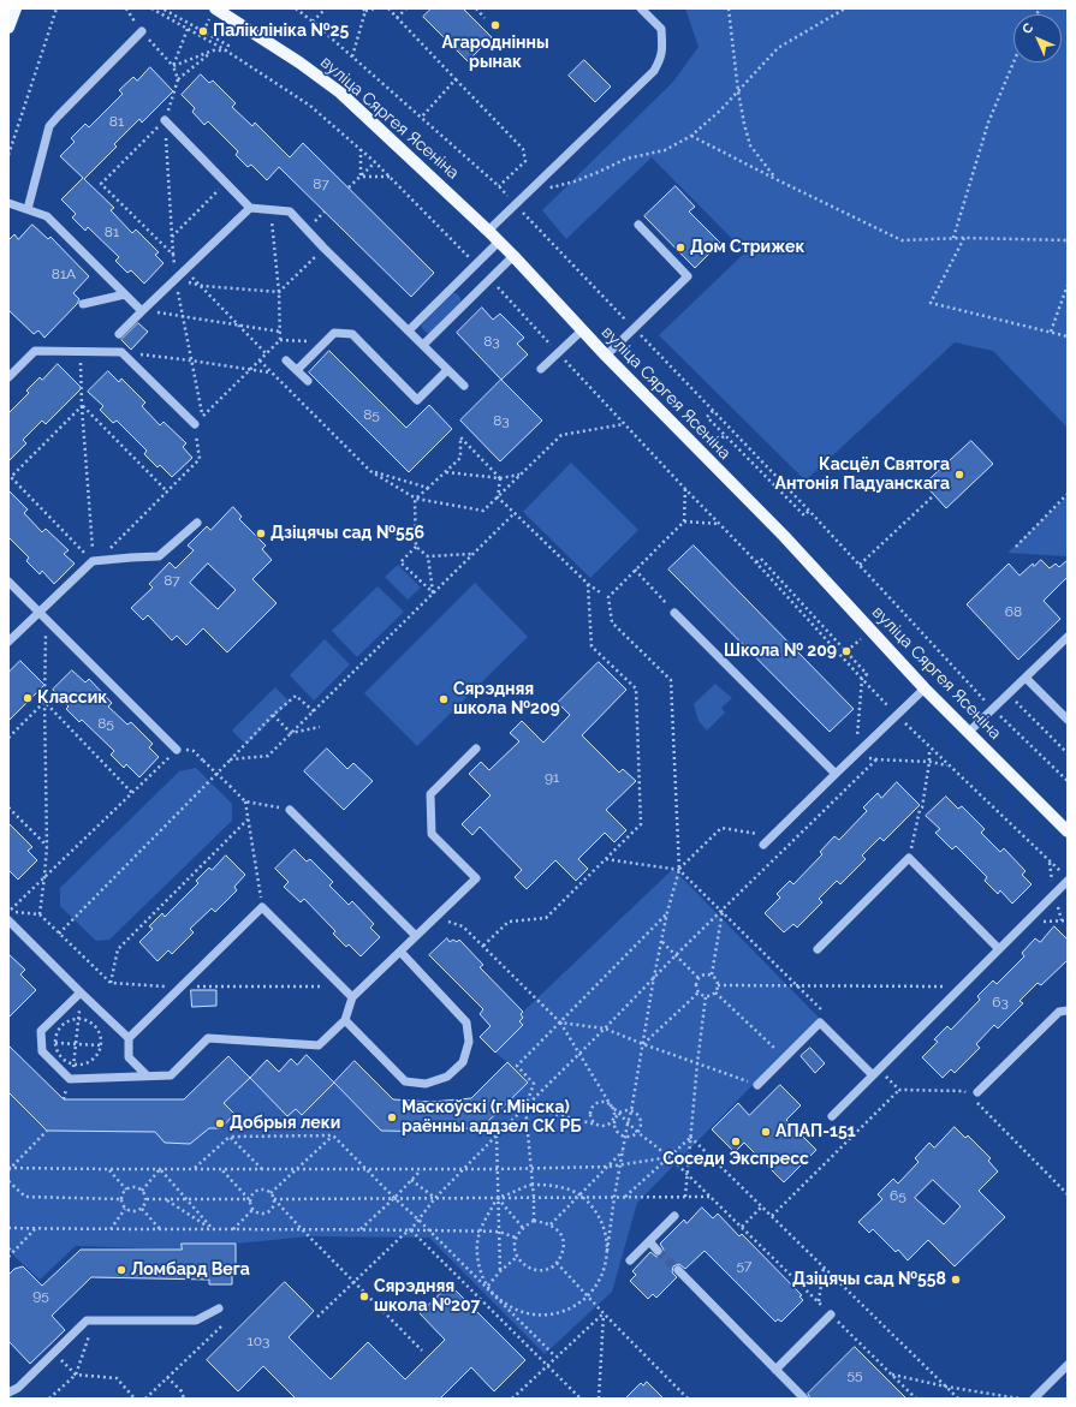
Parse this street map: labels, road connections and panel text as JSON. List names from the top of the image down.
{
  "streets": {
    "main road": ["вуліца Сяргея Ясеніна"]
  },
  "places": [
    "Агароднінны рынак",
    "Паліклініка №25",
    "Дом Стрижек",
    "Касцёл Святога Антонія Падуанскага",
    "Дзіцячы сад №556",
    "Школа № 209",
    "Классик",
    "Сярэдняя школа №209",
    "Маскоўскі (г.Мінска) раённы аддзел СК РБ",
    "Добрыя леки",
    "АПАП-151",
    "Соседи Экспресс",
    "Ломбард Вега",
    "Дзіцячы сад №558",
    "Сярэдняя школа №207"
  ],
  "house_numbers": [
    "81",
    "87",
    "81",
    "81А",
    "83",
    "85",
    "83",
    "87",
    "68",
    "85",
    "91",
    "63",
    "65",
    "57",
    "95",
    "103",
    "55"
  ],
  "north": "top left"
}
